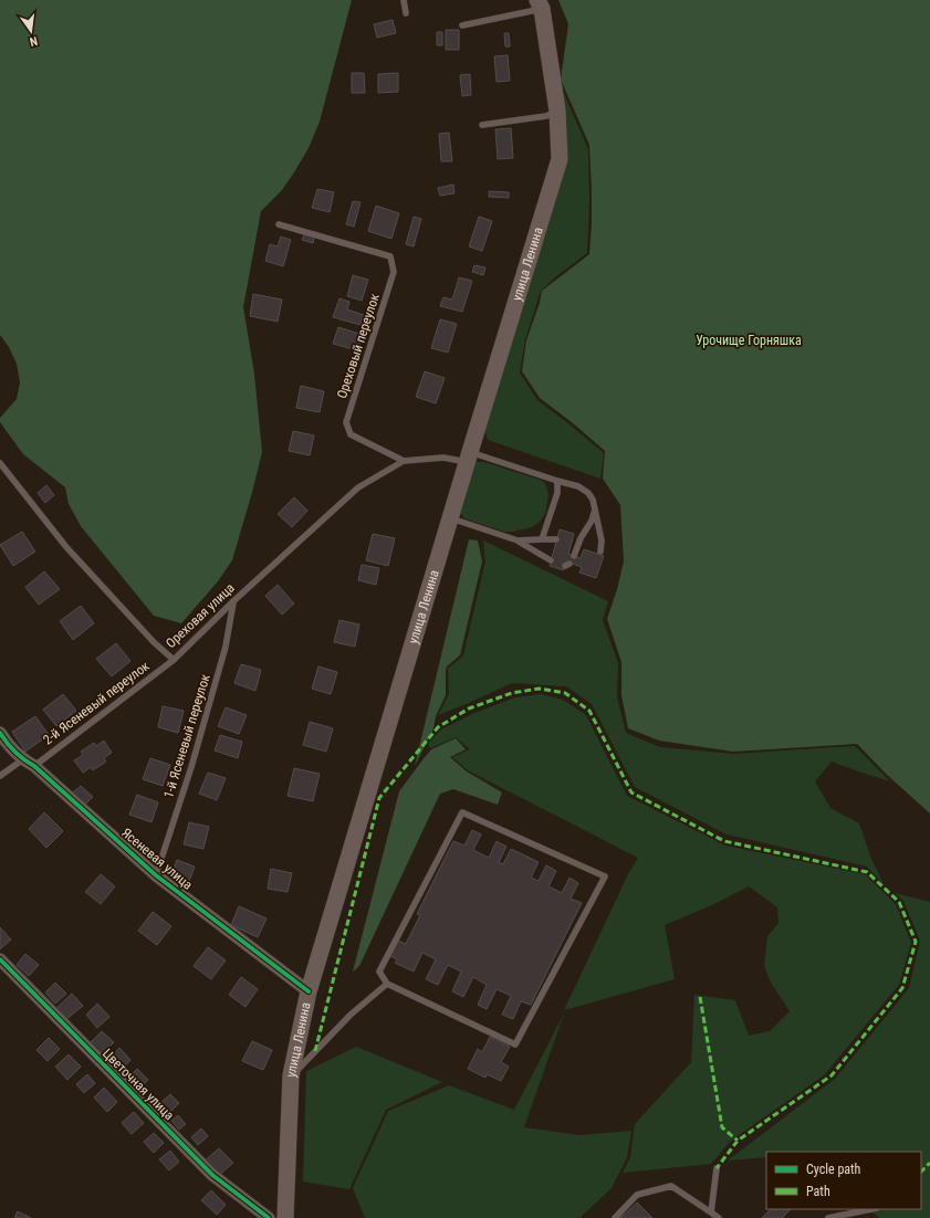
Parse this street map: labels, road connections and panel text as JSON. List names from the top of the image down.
{
  "streets": {
    "main road": ["улица Ленина"],
    "street": ["Ясеневая улица", "Цветочная улица"],
    "lane": [
      "Ореховый переулок",
      "Ореховая улица",
      "2-й Ясеневый переулок",
      "1-й Ясеневый переулок"
    ]
  },
  "crossings": [
    ["улица Ленина", "Ореховый переулок"],
    ["улица Ленина", "Ясеневая улица"],
    ["Ореховый переулок", "Ореховая улица"],
    ["Ореховая улица", "2-й Ясеневый переулок"],
    ["Ореховая улица", "1-й Ясеневый переулок"],
    ["2-й Ясеневый переулок", "Ясеневая улица"],
    ["1-й Ясеневый переулок", "Ясеневая улица"]
  ],
  "parks": ["Урочище Горняшка"],
  "legend": ["Cycle path", "Path"],
  "north": "bottom"
}
